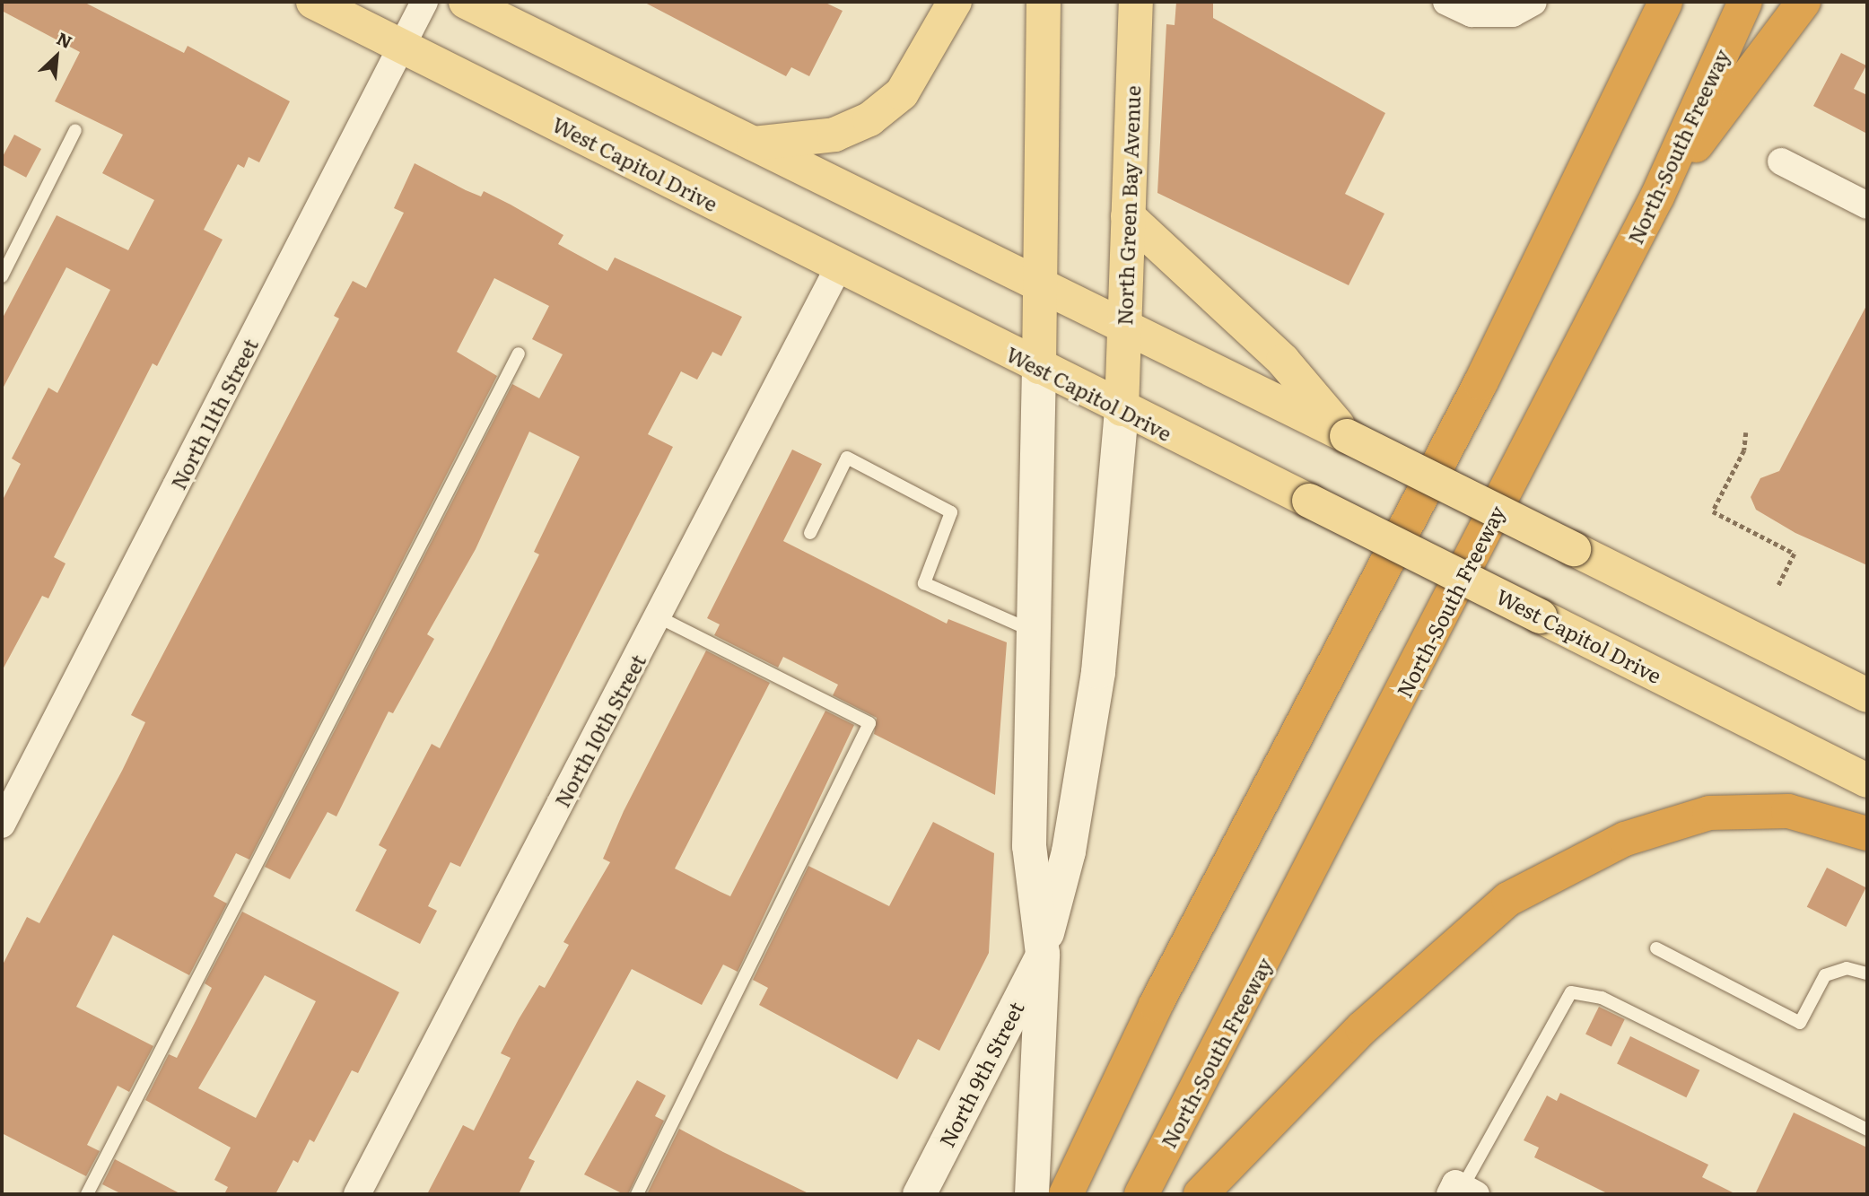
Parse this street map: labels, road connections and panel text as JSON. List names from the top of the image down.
{
  "streets": {
    "highway": ["North-South Freeway"],
    "main road": ["West Capitol Drive", "North Green Bay Avenue"],
    "street": ["North 11th Street", "North 10th Street", "North 9th Street"]
  },
  "crossings": [
    ["West Capitol Drive", "North Green Bay Avenue"],
    ["West Capitol Drive", "North 11th Street"],
    ["West Capitol Drive", "North 10th Street"]
  ],
  "north": "top right"
}
